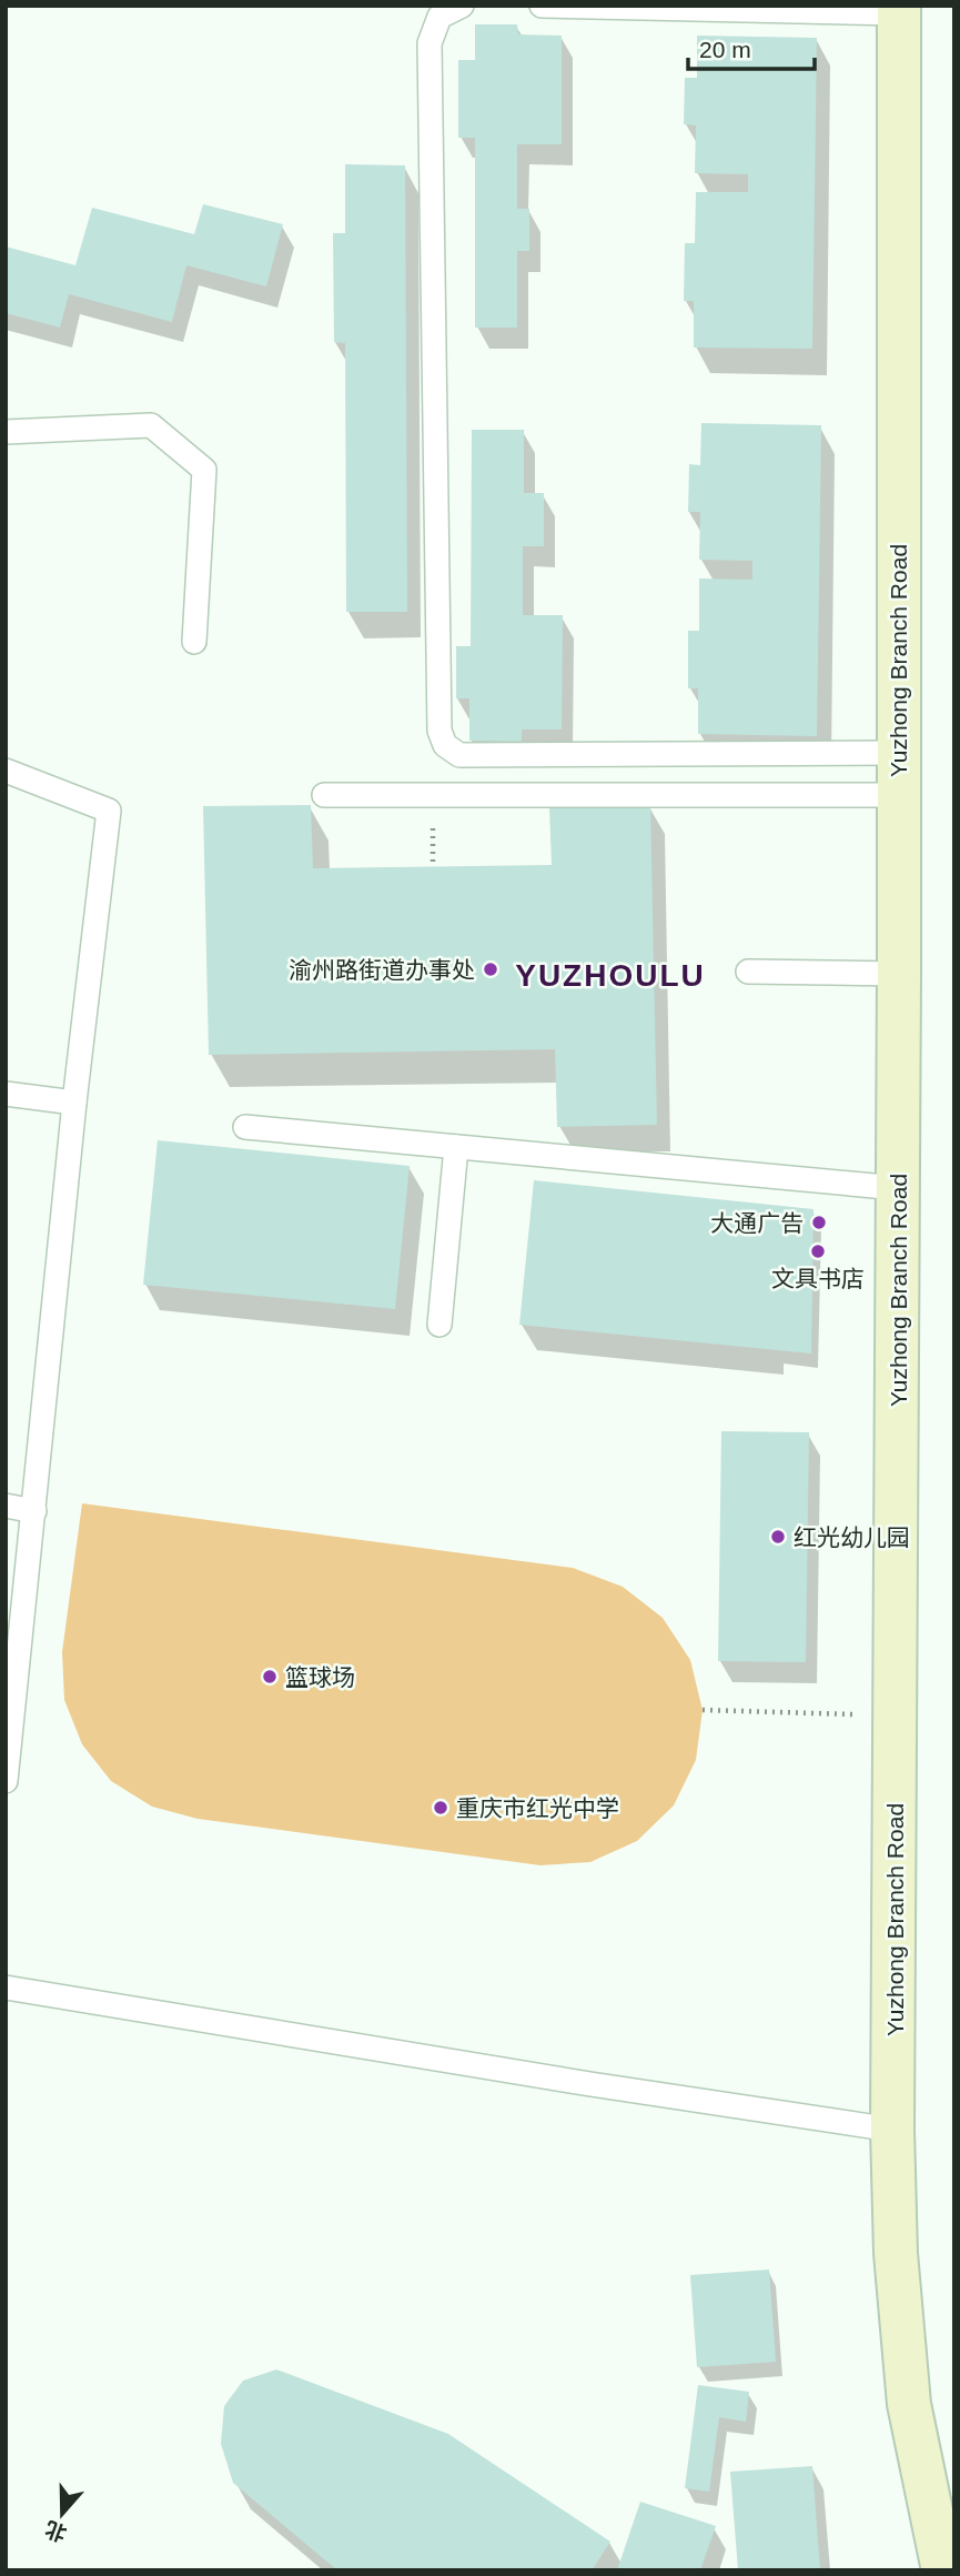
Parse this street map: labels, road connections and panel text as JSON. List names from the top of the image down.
{
  "streets": {
    "street": ["Yuzhong Branch Road"]
  },
  "districts": ["YUZHOULU"],
  "places": [
    "渝州路街道办事处",
    "大通广告",
    "文具书店",
    "红光幼儿园",
    "篮球场",
    "重庆市红光中学"
  ],
  "scale_bar": "20 m",
  "north": "bottom"
}
